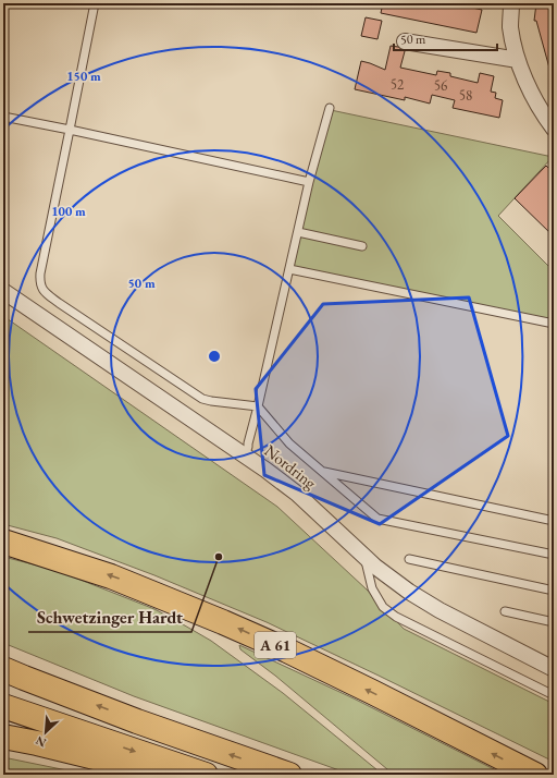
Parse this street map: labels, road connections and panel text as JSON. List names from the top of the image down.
{
  "streets": {
    "highway": ["A 61"],
    "street": ["Nordring"]
  },
  "places": ["Schwetzinger Hardt"],
  "house_numbers": ["52", "56", "58"],
  "scale_bar": "50 m",
  "north": "bottom left",
  "rings": ["150 m", "100 m", "50 m"]
}
